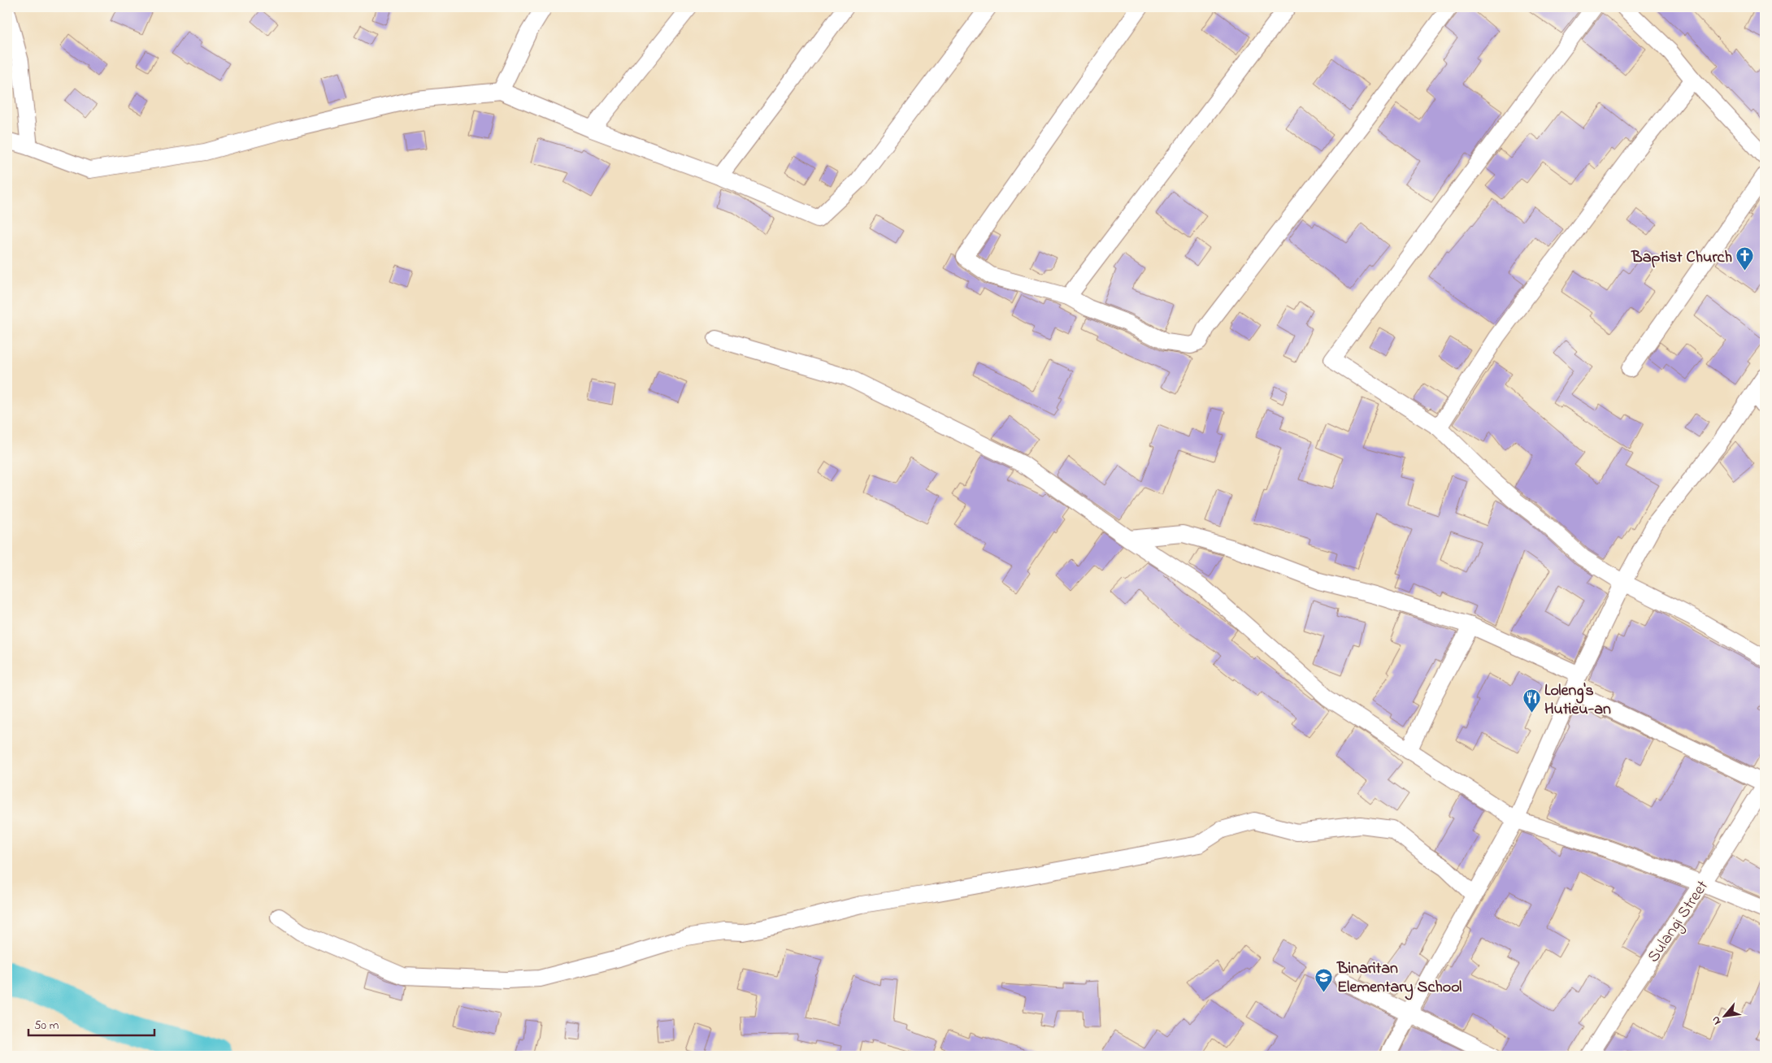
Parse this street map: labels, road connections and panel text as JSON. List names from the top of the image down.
{
  "streets": {
    "street": ["Sulangi Street"]
  },
  "places": {
    "church": ["Baptist Church"],
    "restaurant": ["Loleng's Hutieu-an"],
    "school or university": ["Binaritan Elementary School"]
  },
  "scale_bar": "50 m",
  "north": "bottom left"
}
